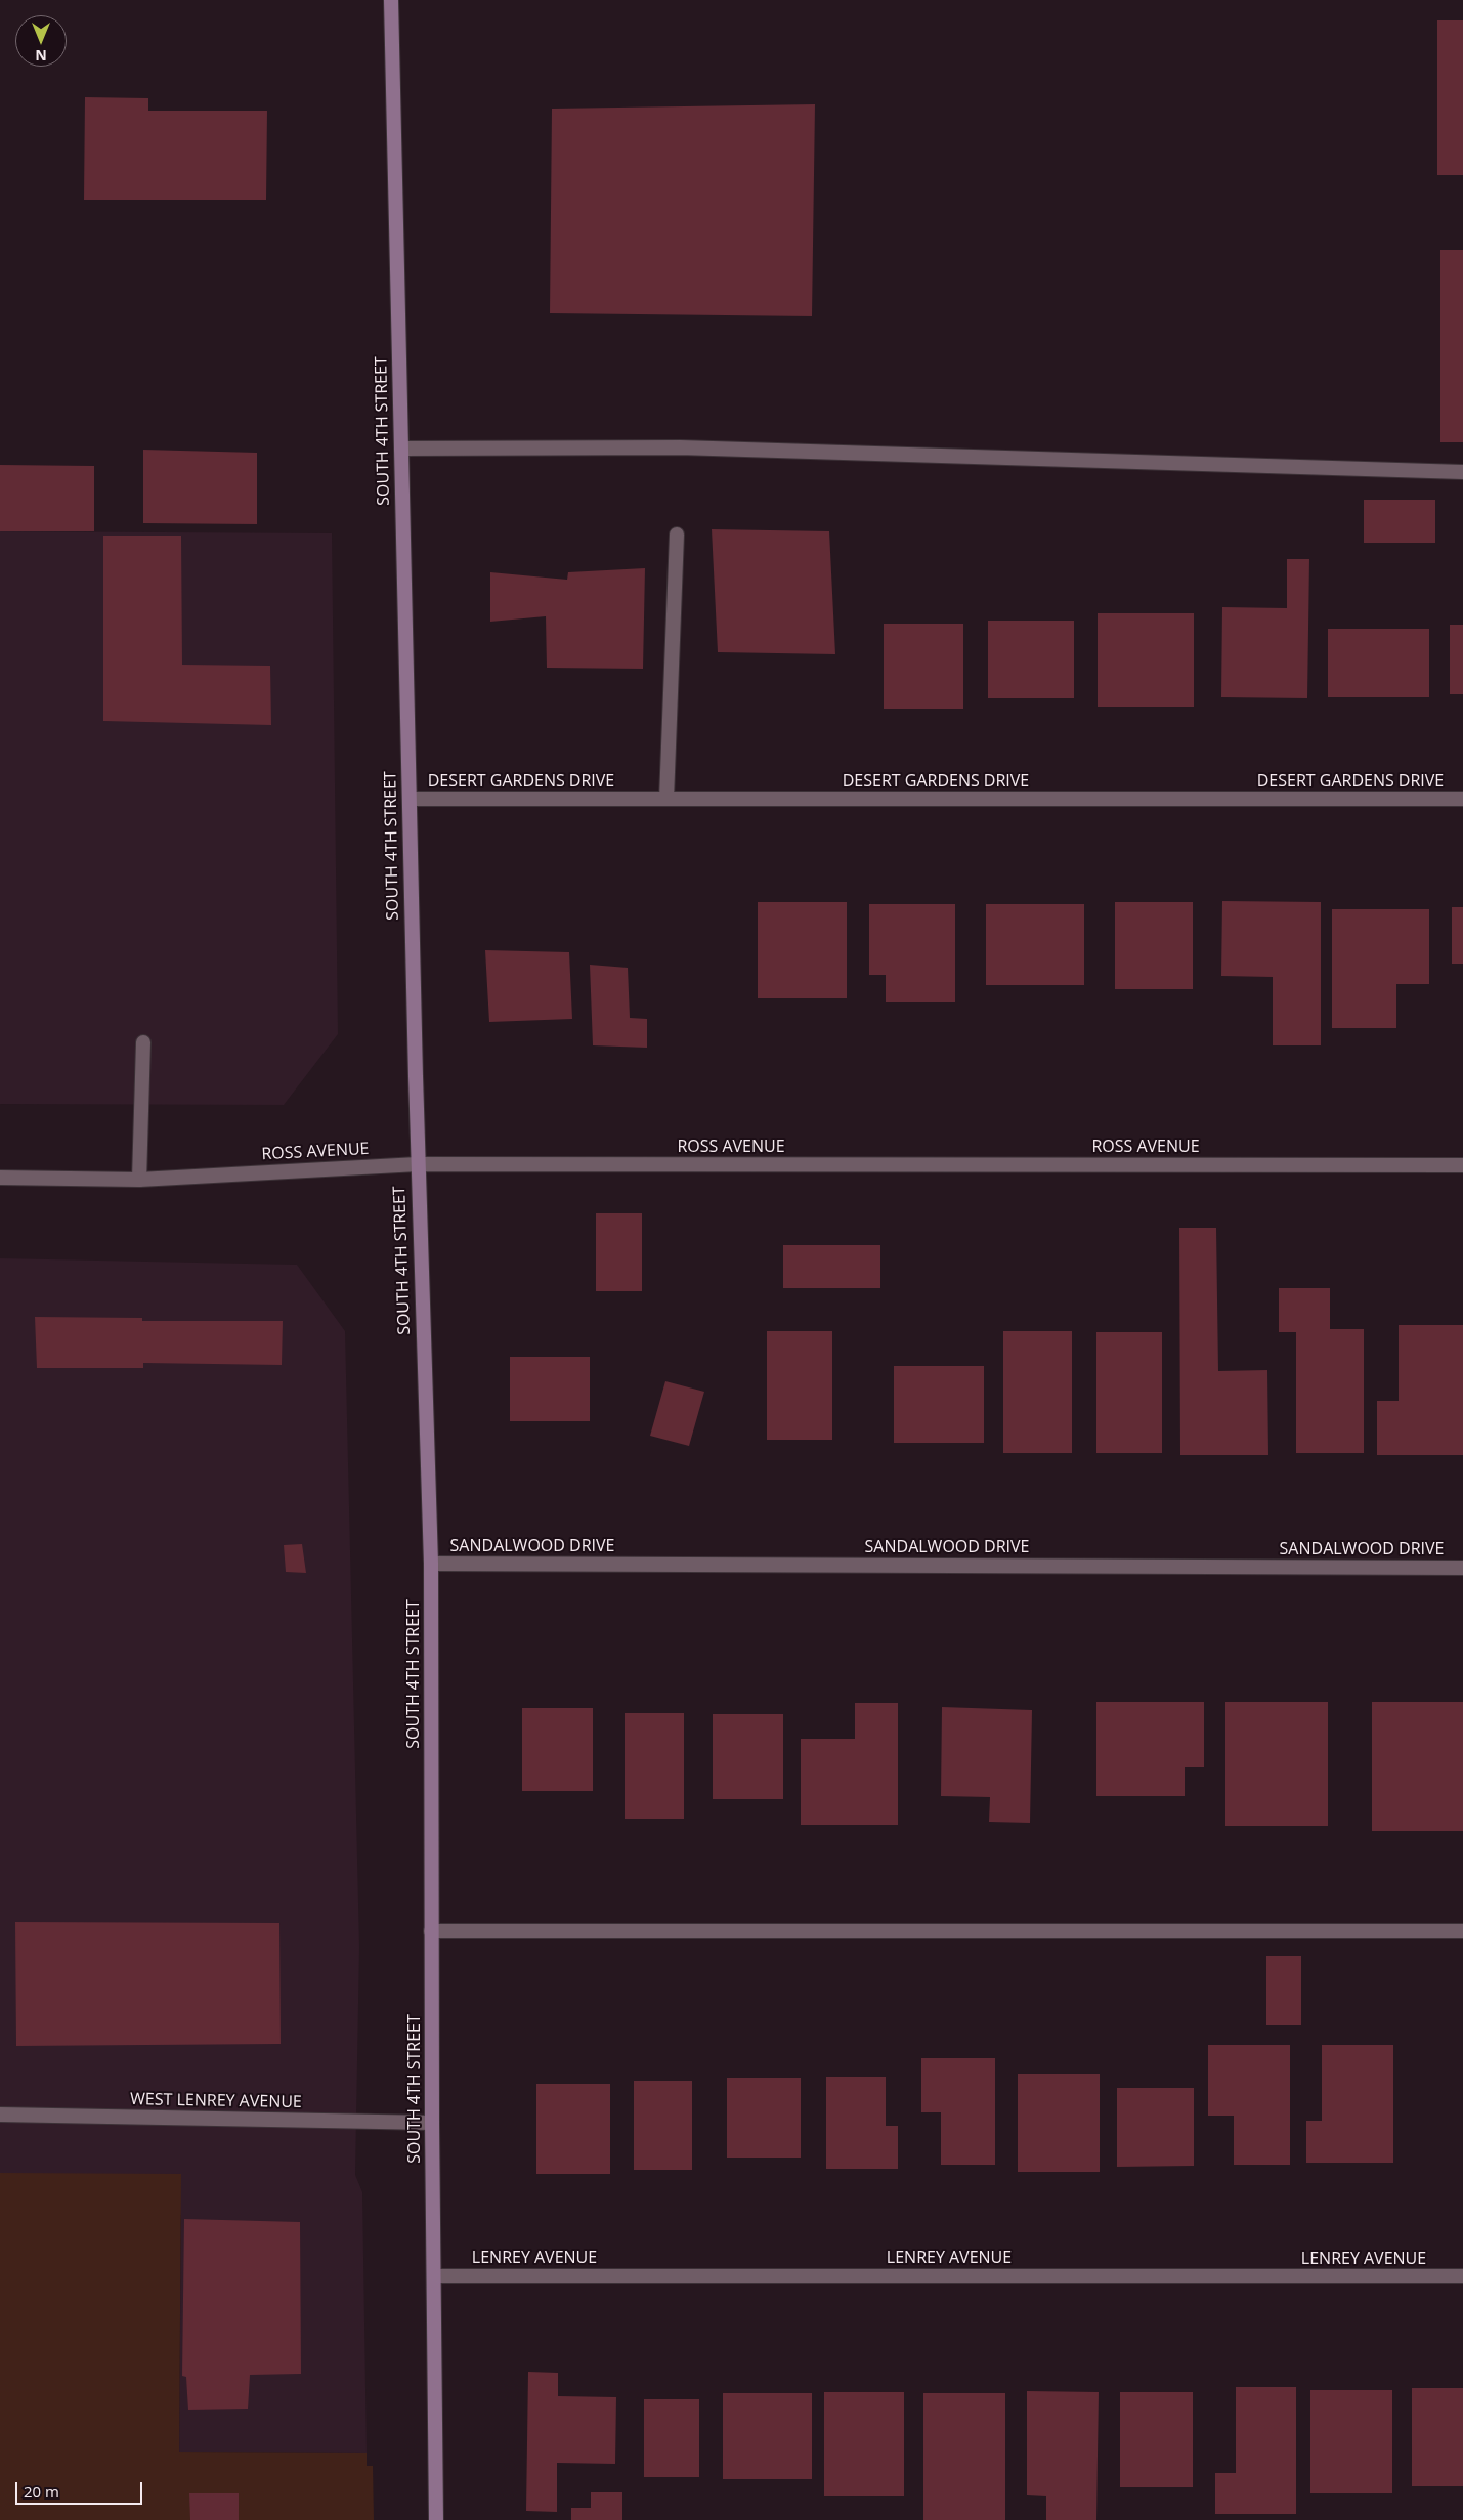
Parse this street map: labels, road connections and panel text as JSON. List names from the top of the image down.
{
  "streets": {
    "main road": ["SOUTH 4TH STREET"],
    "street": [
      "DESERT GARDENS DRIVE",
      "ROSS AVENUE",
      "SANDALWOOD DRIVE",
      "WEST LENREY AVENUE",
      "LENREY AVENUE"
    ]
  },
  "crossings": [
    ["SOUTH 4TH STREET", "DESERT GARDENS DRIVE"],
    ["SOUTH 4TH STREET", "ROSS AVENUE"],
    ["SOUTH 4TH STREET", "SANDALWOOD DRIVE"],
    ["SOUTH 4TH STREET", "WEST LENREY AVENUE"],
    ["SOUTH 4TH STREET", "LENREY AVENUE"]
  ],
  "scale_bar": "20 m",
  "north": "bottom"
}
